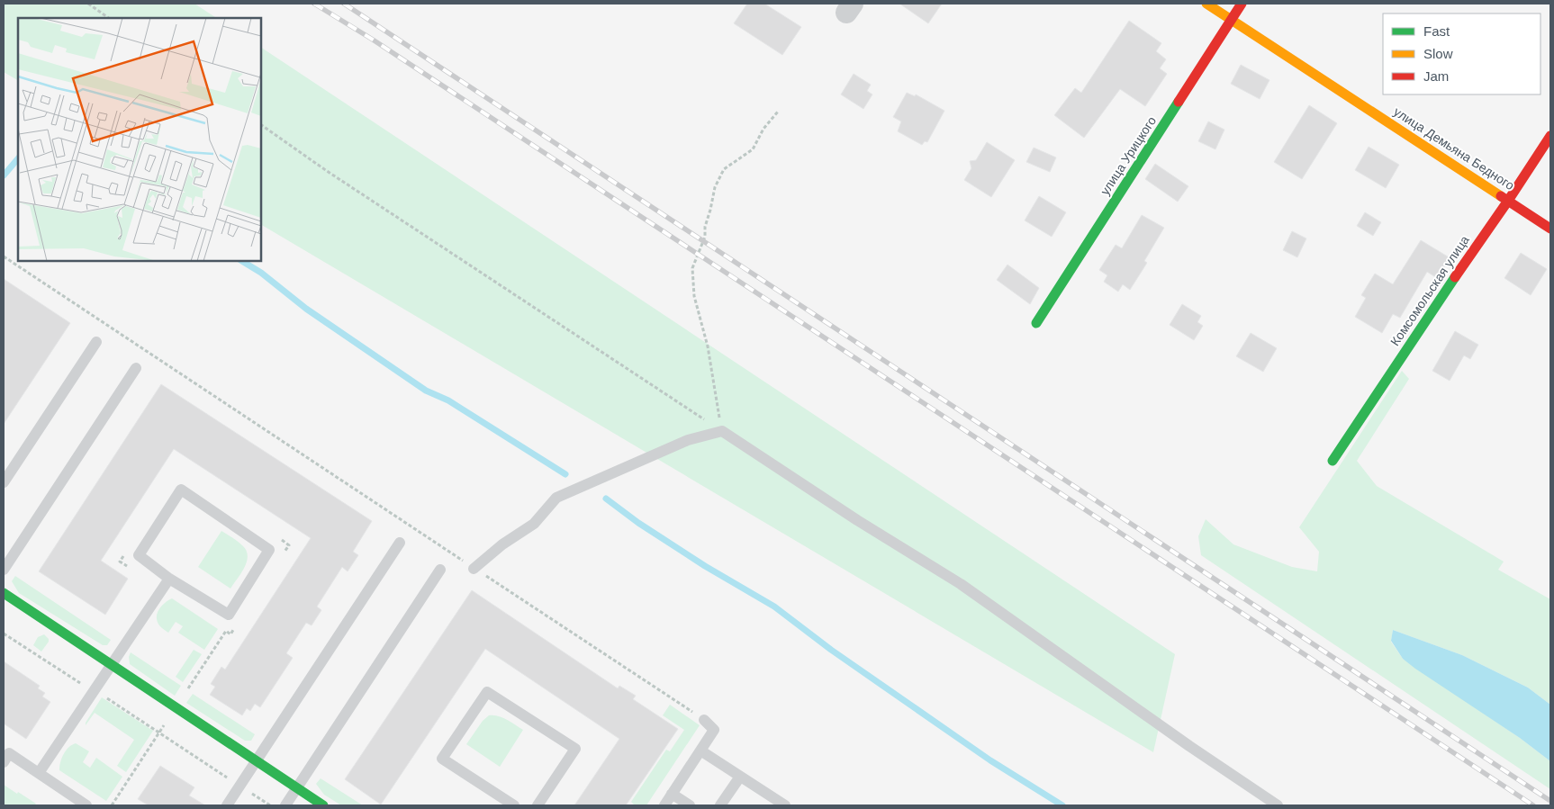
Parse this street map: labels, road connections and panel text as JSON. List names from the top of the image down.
{
  "streets": {
    "street": ["улица Демьяна Бедного", "улица Урицкого", "Комсомольская улица"]
  },
  "crossings": [
    ["улица Демьяна Бедного", "улица Урицкого"],
    ["улица Демьяна Бедного", "Комсомольская улица"]
  ],
  "legend": ["Fast", "Slow", "Jam"]
}
